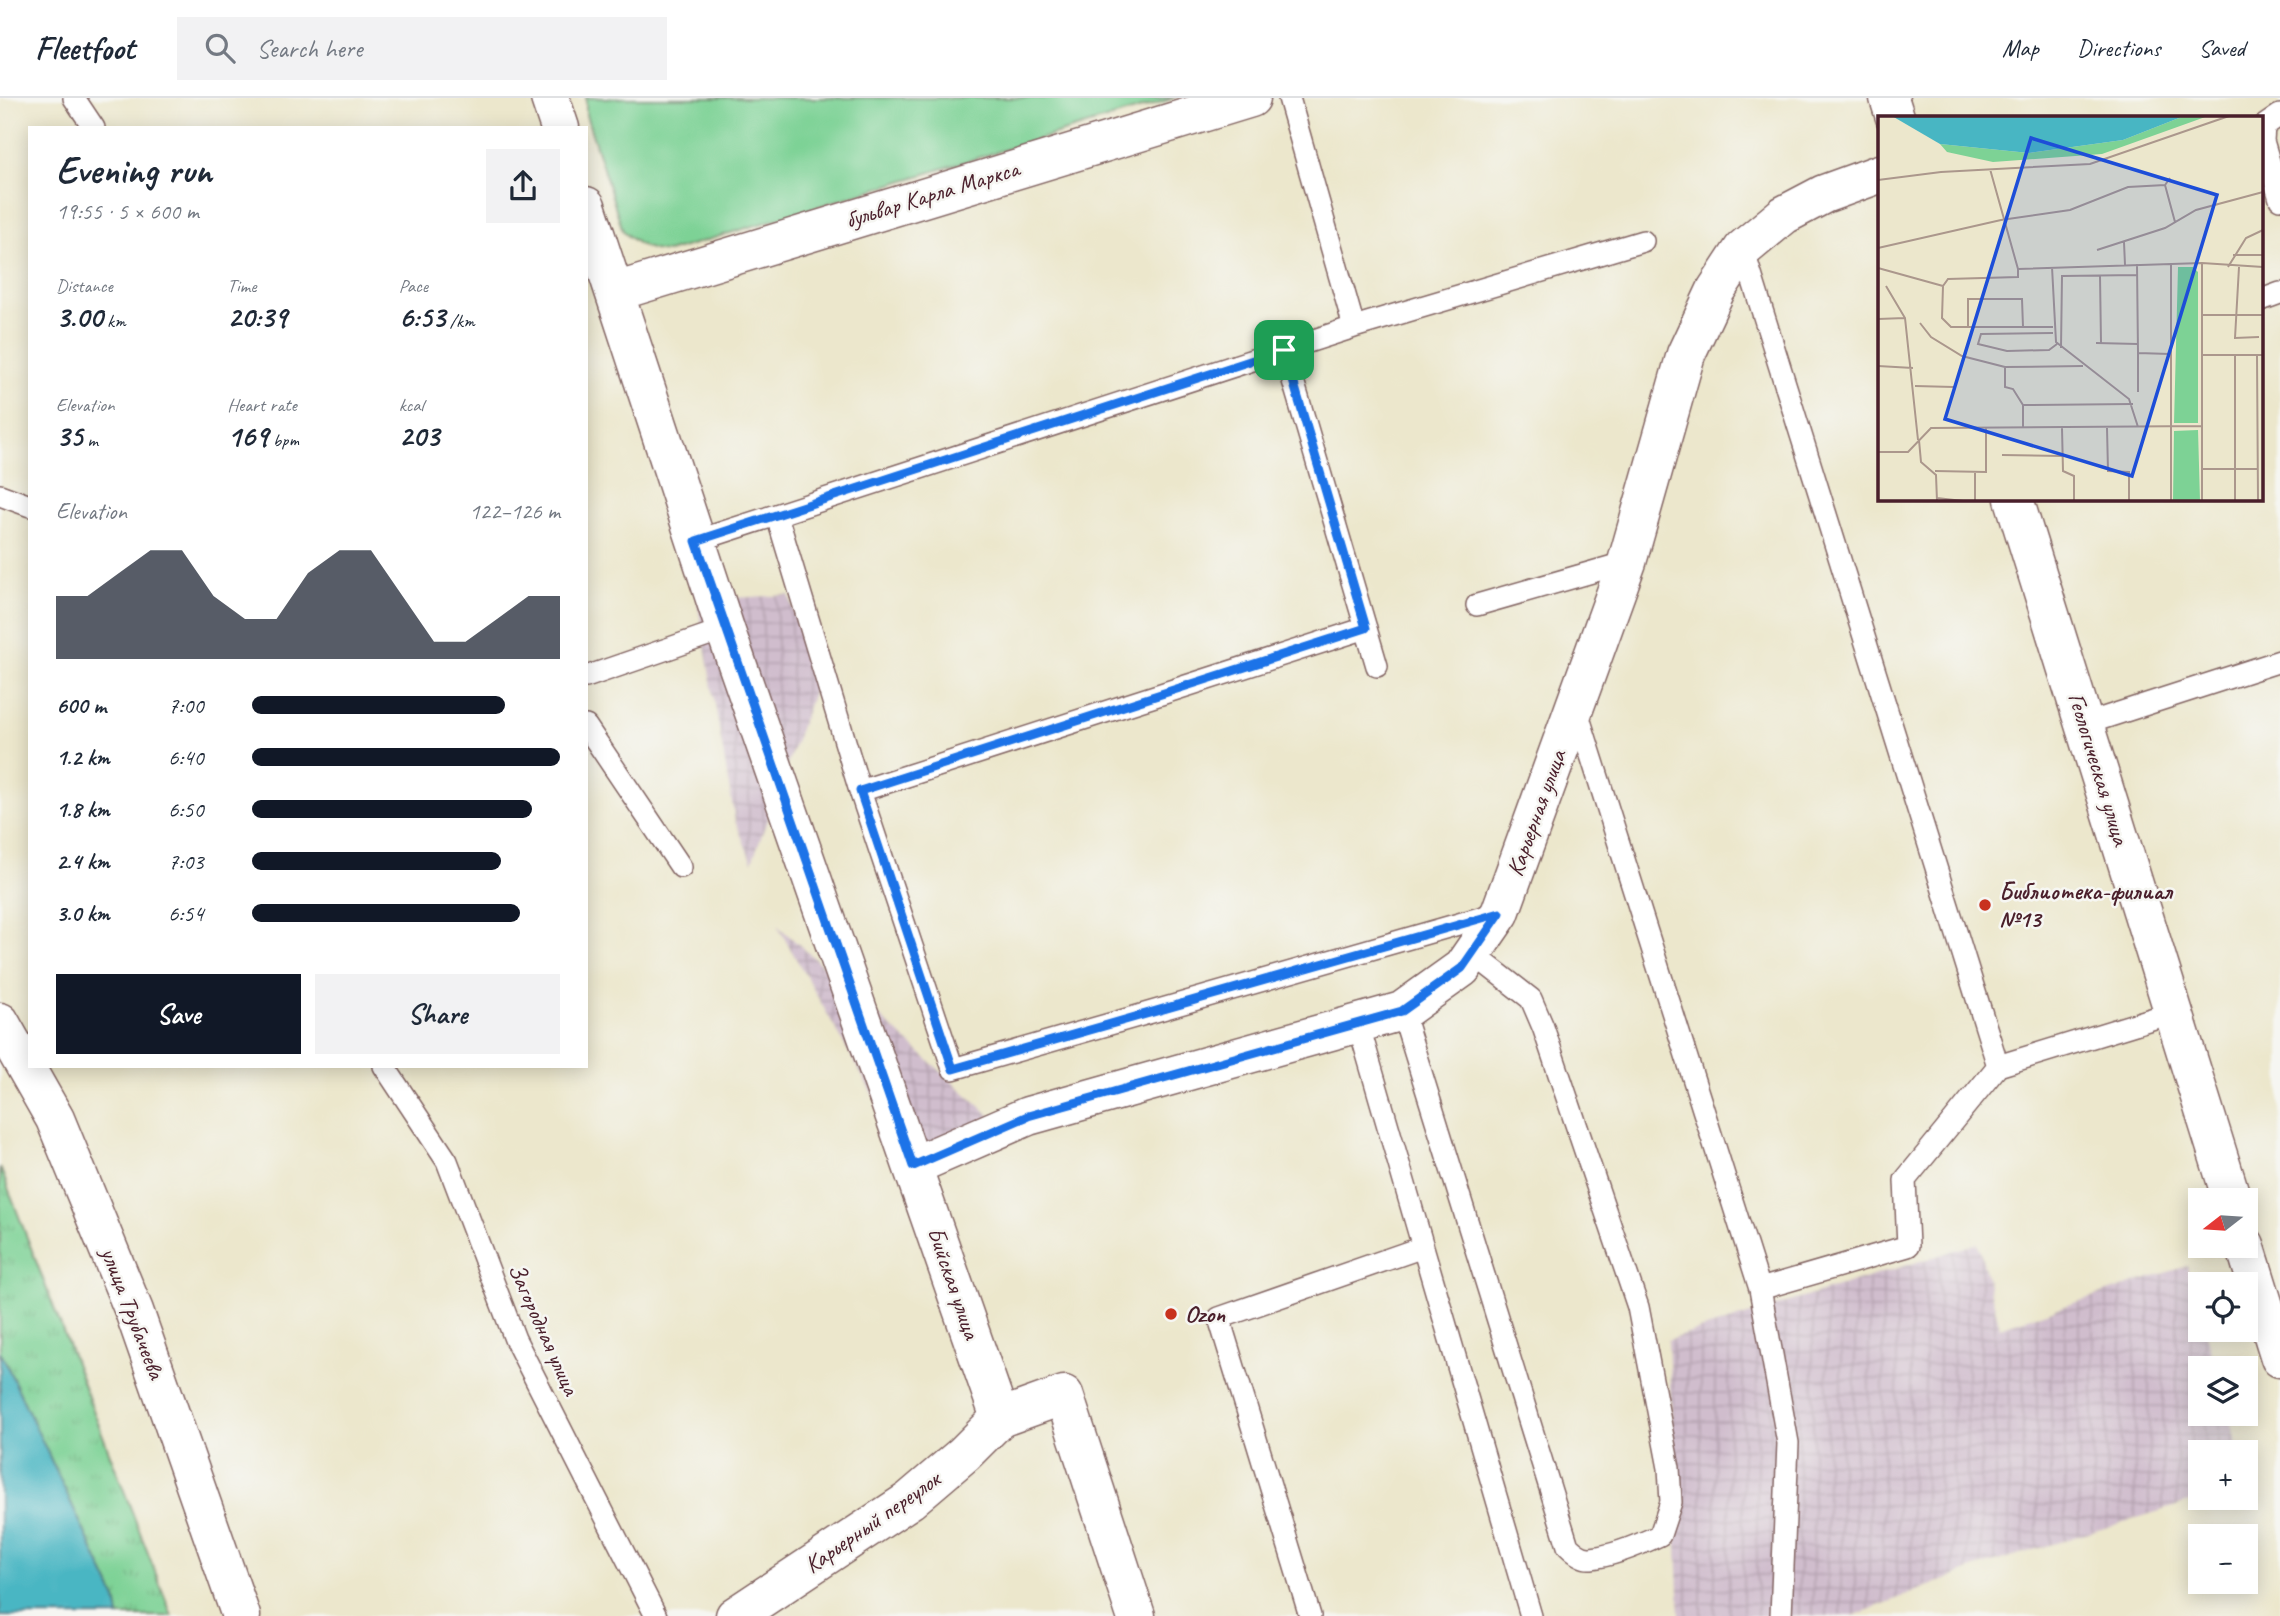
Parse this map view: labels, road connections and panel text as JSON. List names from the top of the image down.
{
  "streets": {
    "street": [
      "бульвар Карла Маркса",
      "Геологическая улица",
      "Карьерная улица",
      "Бийская улица",
      "улица Трубачеева",
      "Карьерный переулок"
    ],
    "lane": ["Загородная улица"]
  },
  "crossings": [
    ["бульвар Карла Маркса", "Бийская улица"],
    ["Карьерная улица", "Бийская улица"],
    ["Бийская улица", "Карьерный переулок"]
  ],
  "places": ["Библиотека-филиал №13", "Ozon"],
  "north": "left",
  "page": {
    "header": "Fleetfoot",
    "search": "Search here",
    "nav": ["Map", "Directions", "Saved"],
    "heading": ["Evening run", "19:55 · 5 × 600 m"],
    "stats": [
      ["Distance", "3.00 km"],
      ["Time", "20:39"],
      ["Pace", "6:53 /km"],
      ["Elevation", "35 m"],
      ["Heart rate", "169 bpm"],
      ["kcal", "203"]
    ],
    "chart": ["Elevation", "122–126 m"],
    "list": [
      {
        "name": "600 m",
        "note": "7:00"
      },
      {
        "name": "1.2 km",
        "note": "6:40"
      },
      {
        "name": "1.8 km",
        "note": "6:50"
      },
      {
        "name": "2.4 km",
        "note": "7:03"
      },
      {
        "name": "3.0 km",
        "note": "6:54"
      }
    ],
    "buttons": ["Save", "Share"],
    "map_buttons": ["+", "−"]
  }
}
